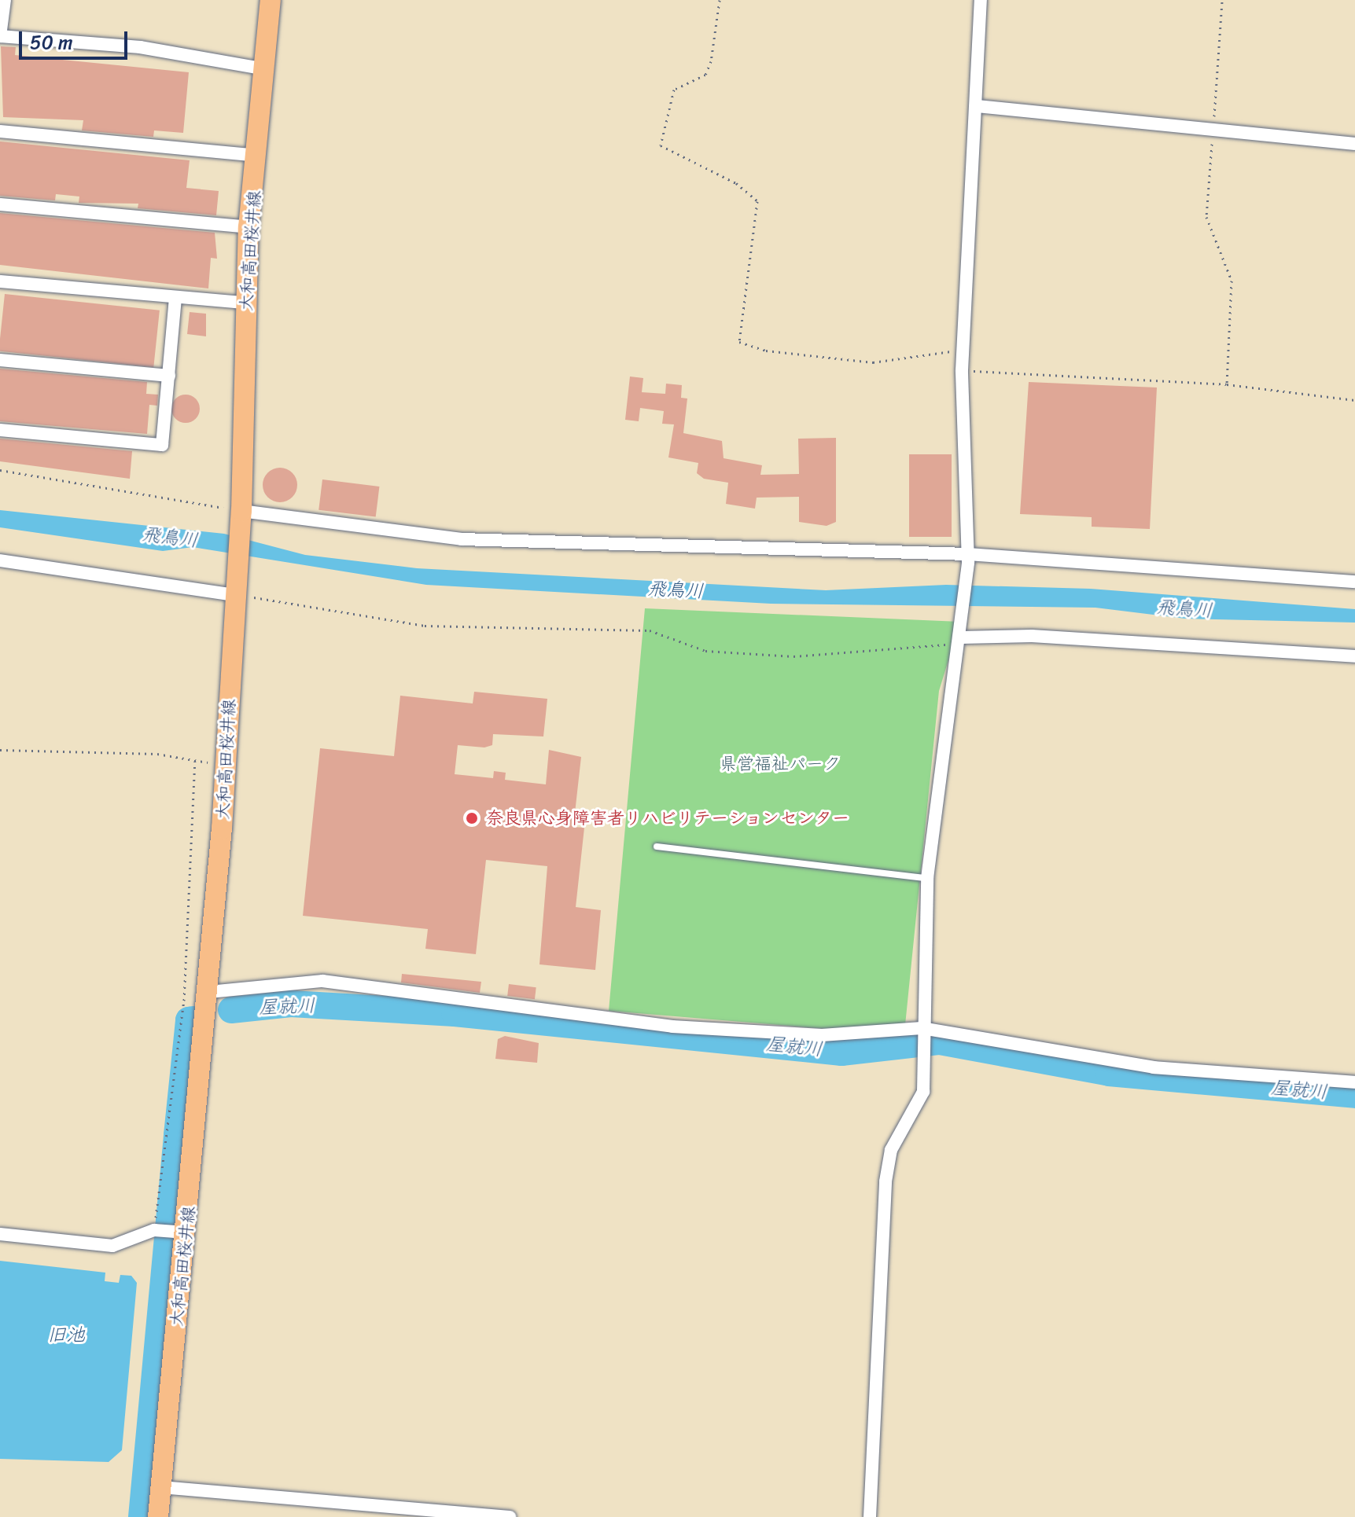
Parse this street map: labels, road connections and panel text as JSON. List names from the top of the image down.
{
  "streets": {
    "main road": ["大和高田桜井線"]
  },
  "water": ["飛鳥川", "屋就川", "旧池"],
  "parks": ["県営福祉パーク"],
  "places": ["奈良県心身障害者リハビリテーションセンター"],
  "scale_bar": "50 m"
}
